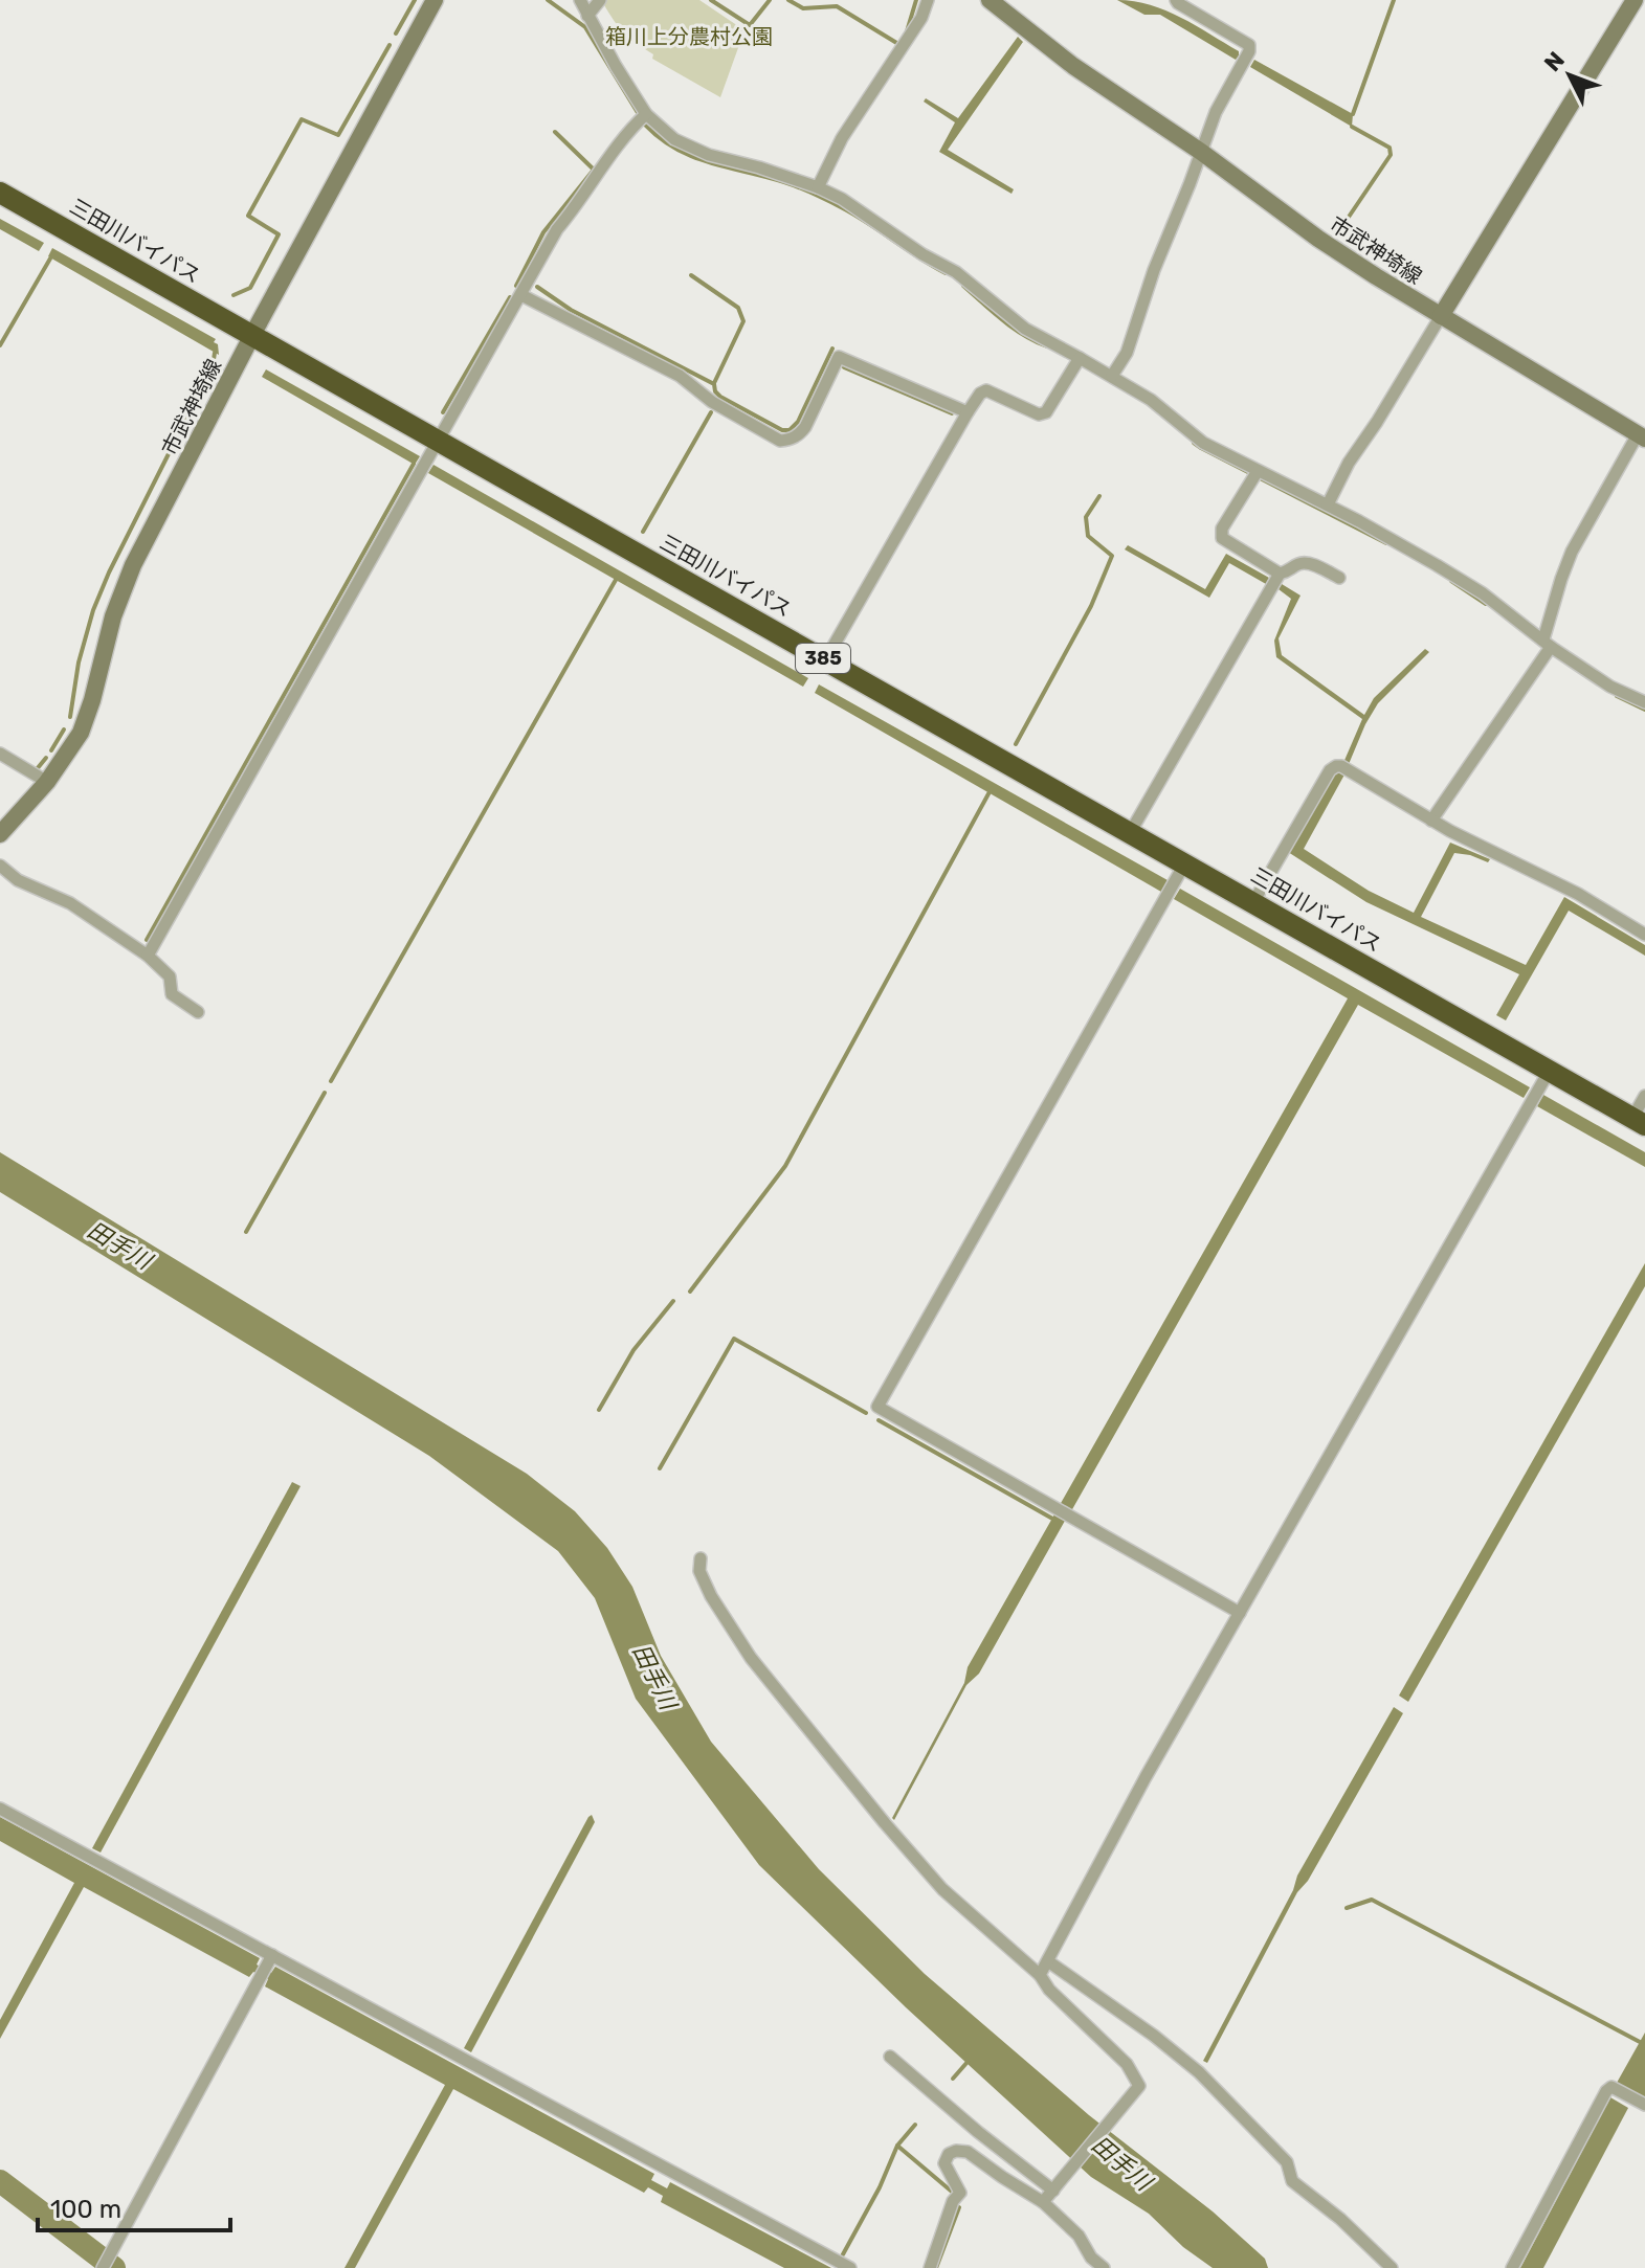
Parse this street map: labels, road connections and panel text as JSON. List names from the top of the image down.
{
  "streets": {
    "highway": ["三田川バイパス", "385"],
    "main road": ["市武神埼線"]
  },
  "crossings": [
    ["三田川バイパス", "市武神埼線"]
  ],
  "water": ["田手川"],
  "parks": ["箱川上分農村公園"],
  "scale_bar": "100 m",
  "north": "top left"
}
